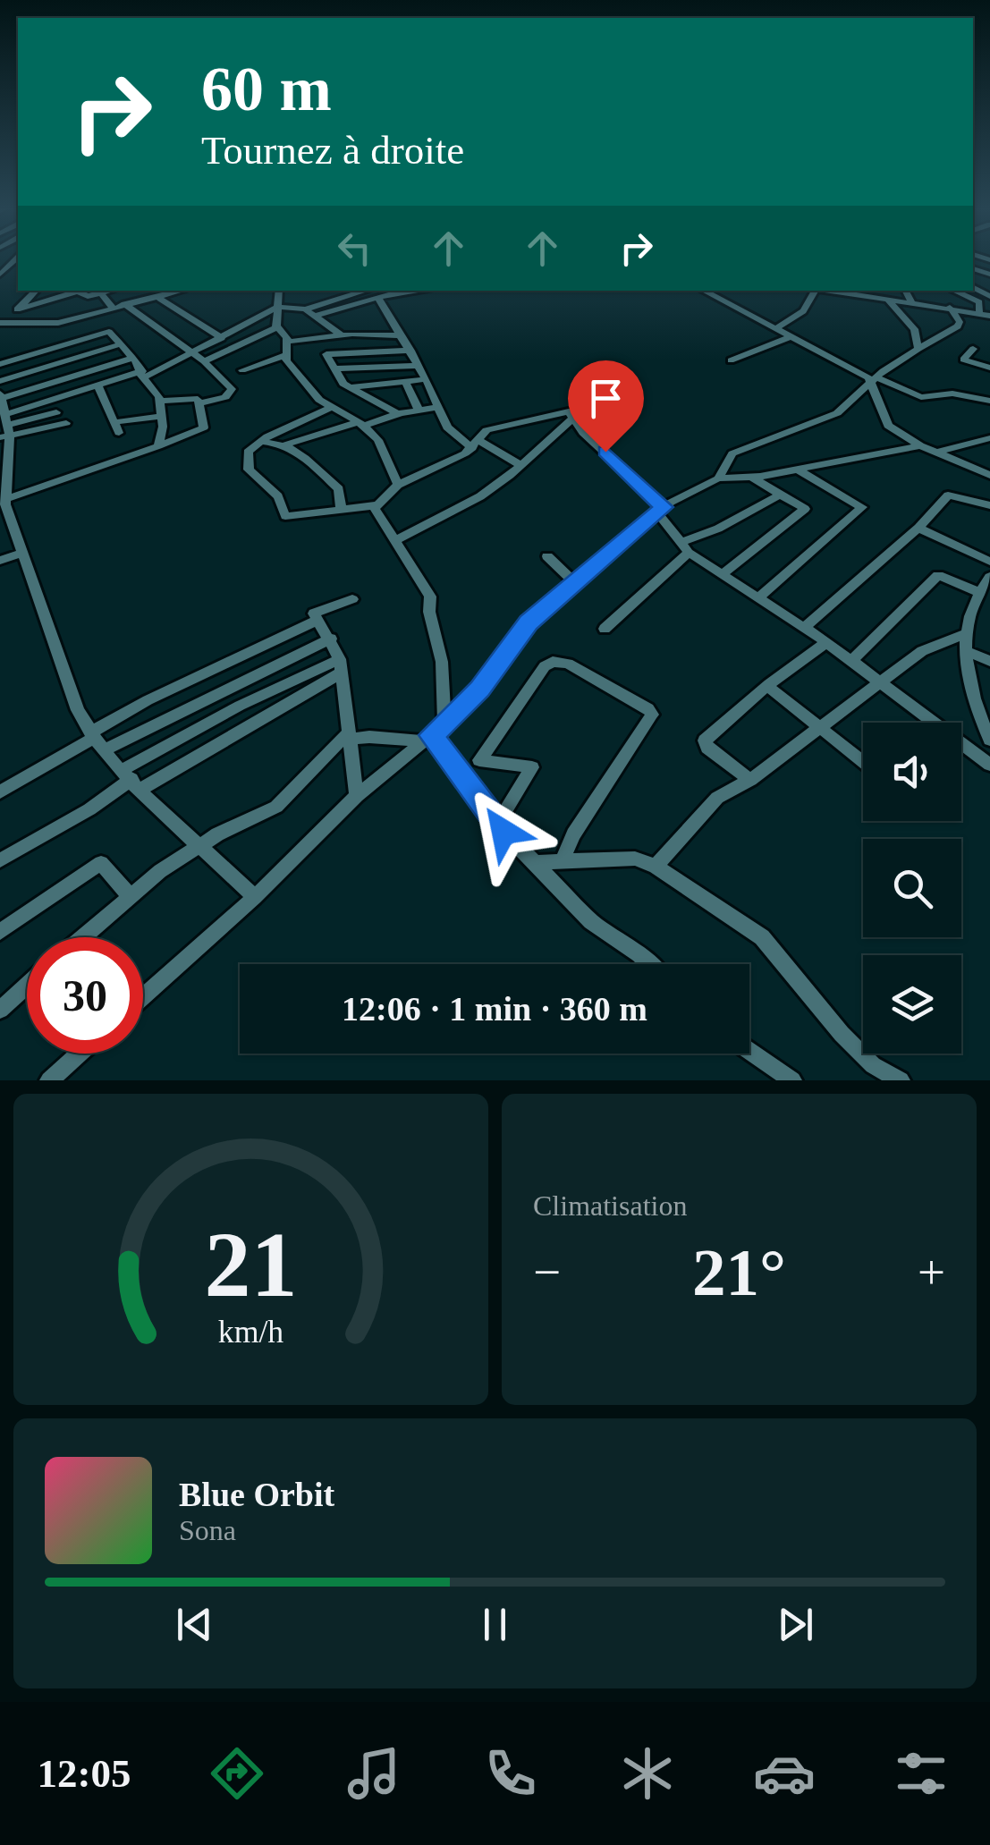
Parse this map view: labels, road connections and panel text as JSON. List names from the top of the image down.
{
  "page": {
    "turn": ["60 m", "Tournez à droite"],
    "limit": "30",
    "trip": "12:06 · 1 min · 360 m",
    "tile": "Climatisation",
    "heat": ["−", "21°", "+"],
    "song": ["Blue Orbit", "Sona"],
    "tabs": "12:05",
    "gauge": ["21", "km/h"]
  }
}
